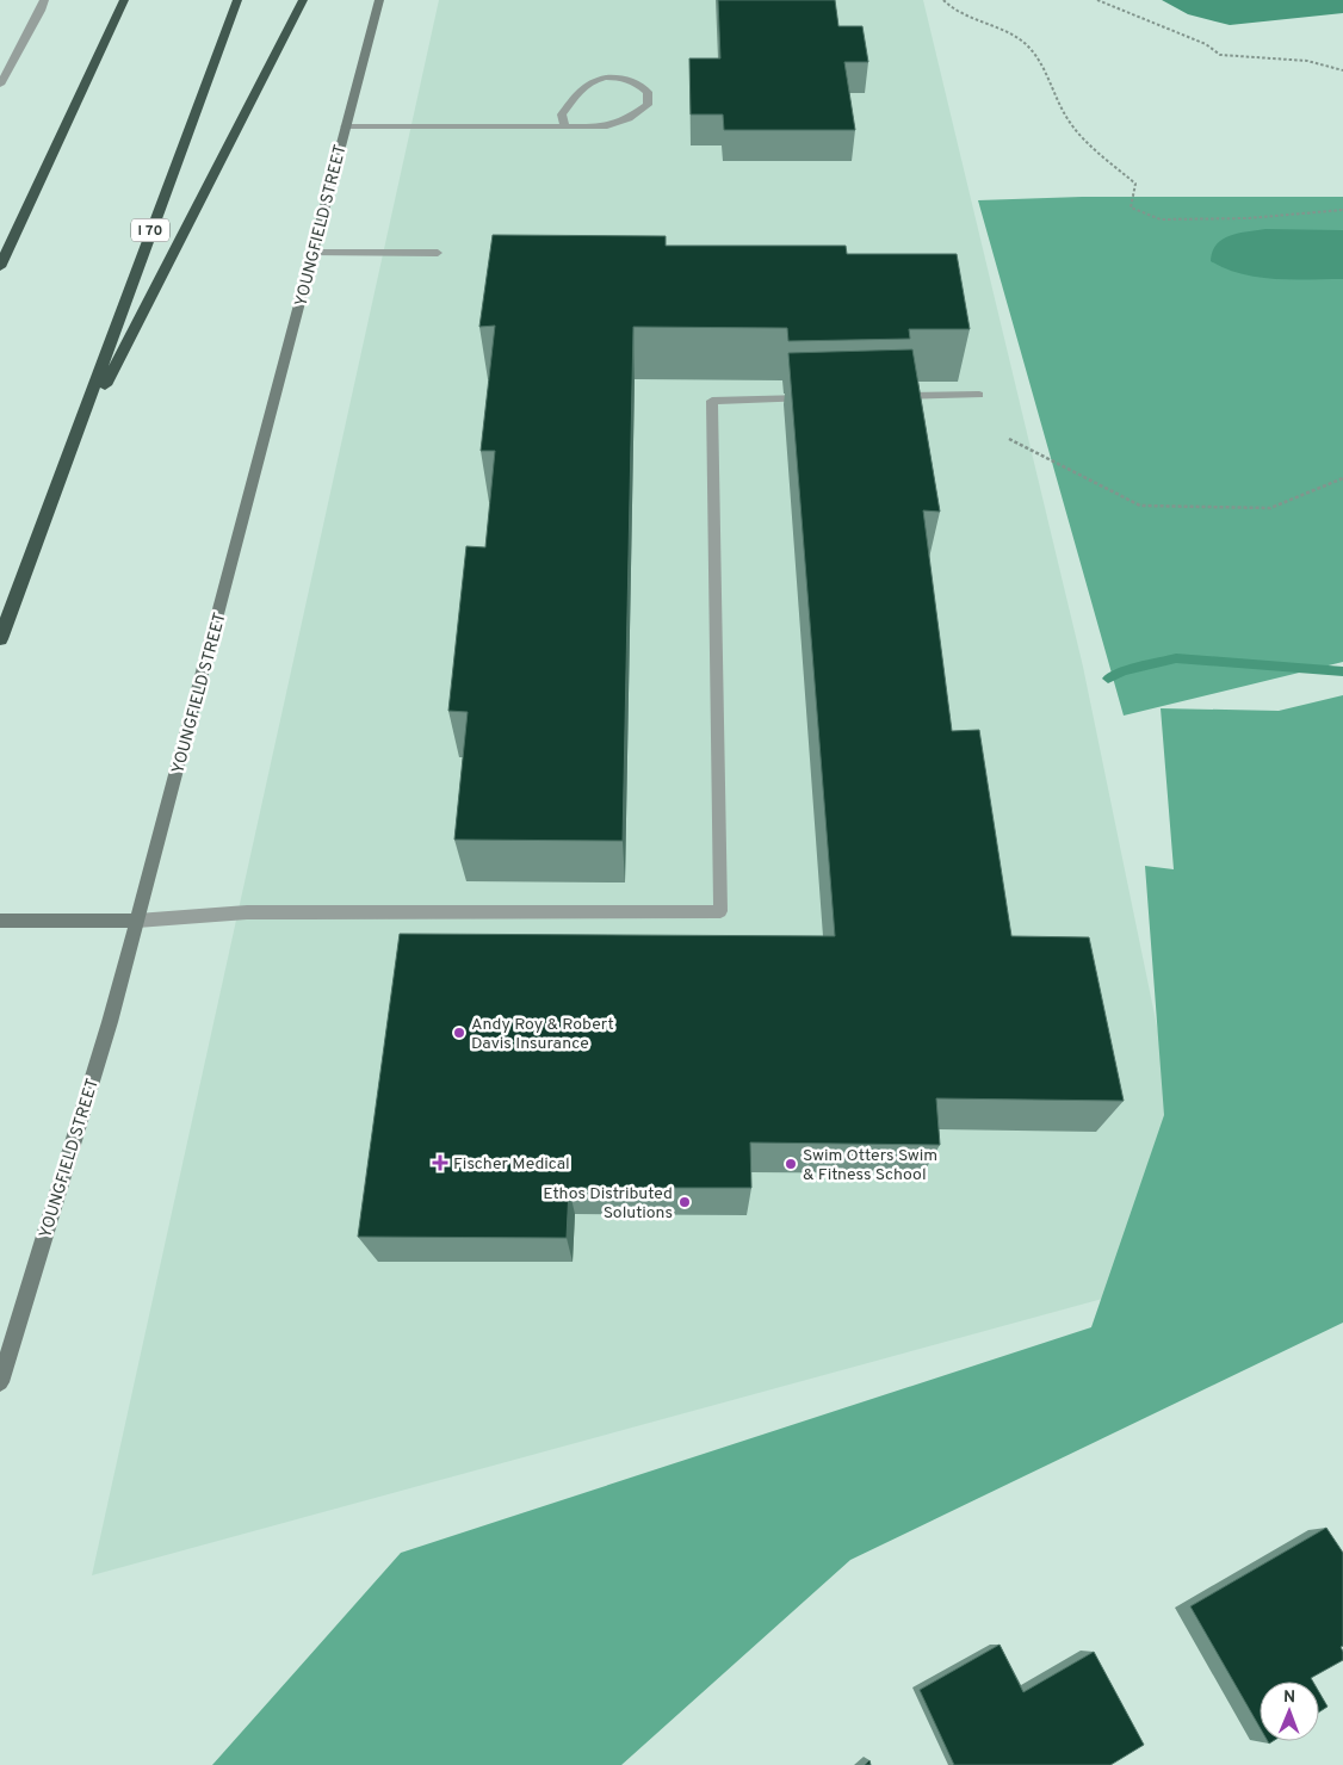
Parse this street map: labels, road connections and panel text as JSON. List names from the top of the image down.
{
  "streets": {
    "highway": ["I 70"],
    "main road": ["YOUNGFIELD STREET"]
  },
  "places": {
    "other": ["Andy Roy & Robert Davis Insurance", "Swim Otters Swim & Fitness School", "Ethos Distributed Solutions"],
    "health": ["Fischer Medical"]
  },
  "north": "top"
}
